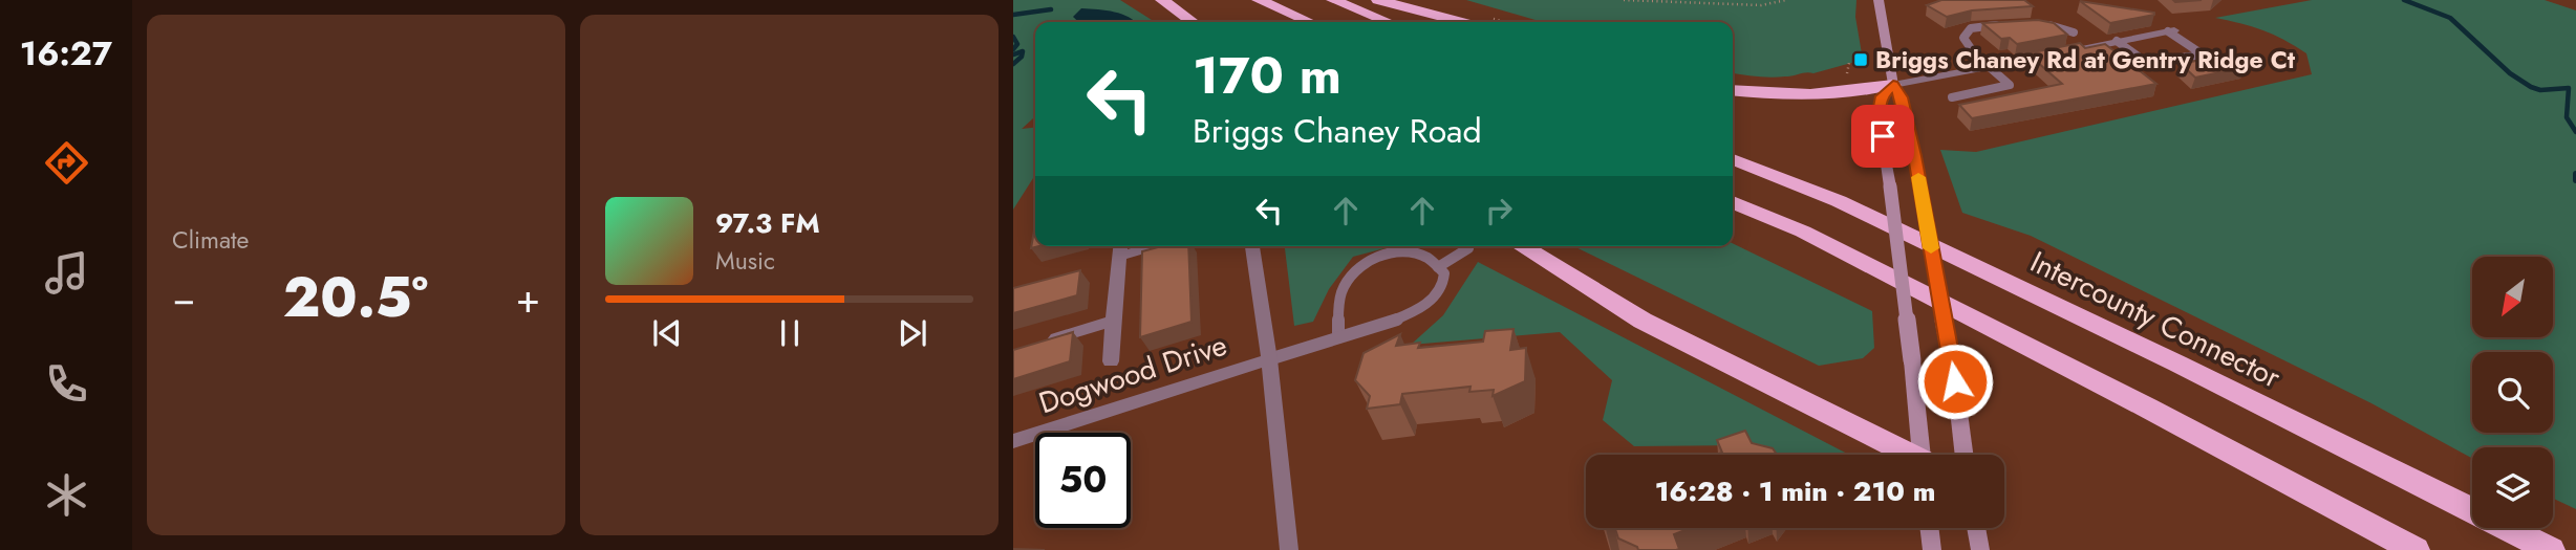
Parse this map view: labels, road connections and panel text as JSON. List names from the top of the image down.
{
  "streets": {
    "highway": ["Intercounty Connector"],
    "street": ["Dogwood Drive"]
  },
  "places": {
    "transit": ["Briggs Chaney Rd at Gentry Ridge Ct"]
  },
  "north": "bottom left",
  "page": {
    "tabs": "16:27",
    "tile": "Climate",
    "turn": ["170 m", "Briggs Chaney Road"],
    "song": ["97.3 FM", "Music"],
    "heat": ["−", "20.5°", "+"],
    "limit": "50",
    "trip": "16:28 · 1 min · 210 m"
  }
}
